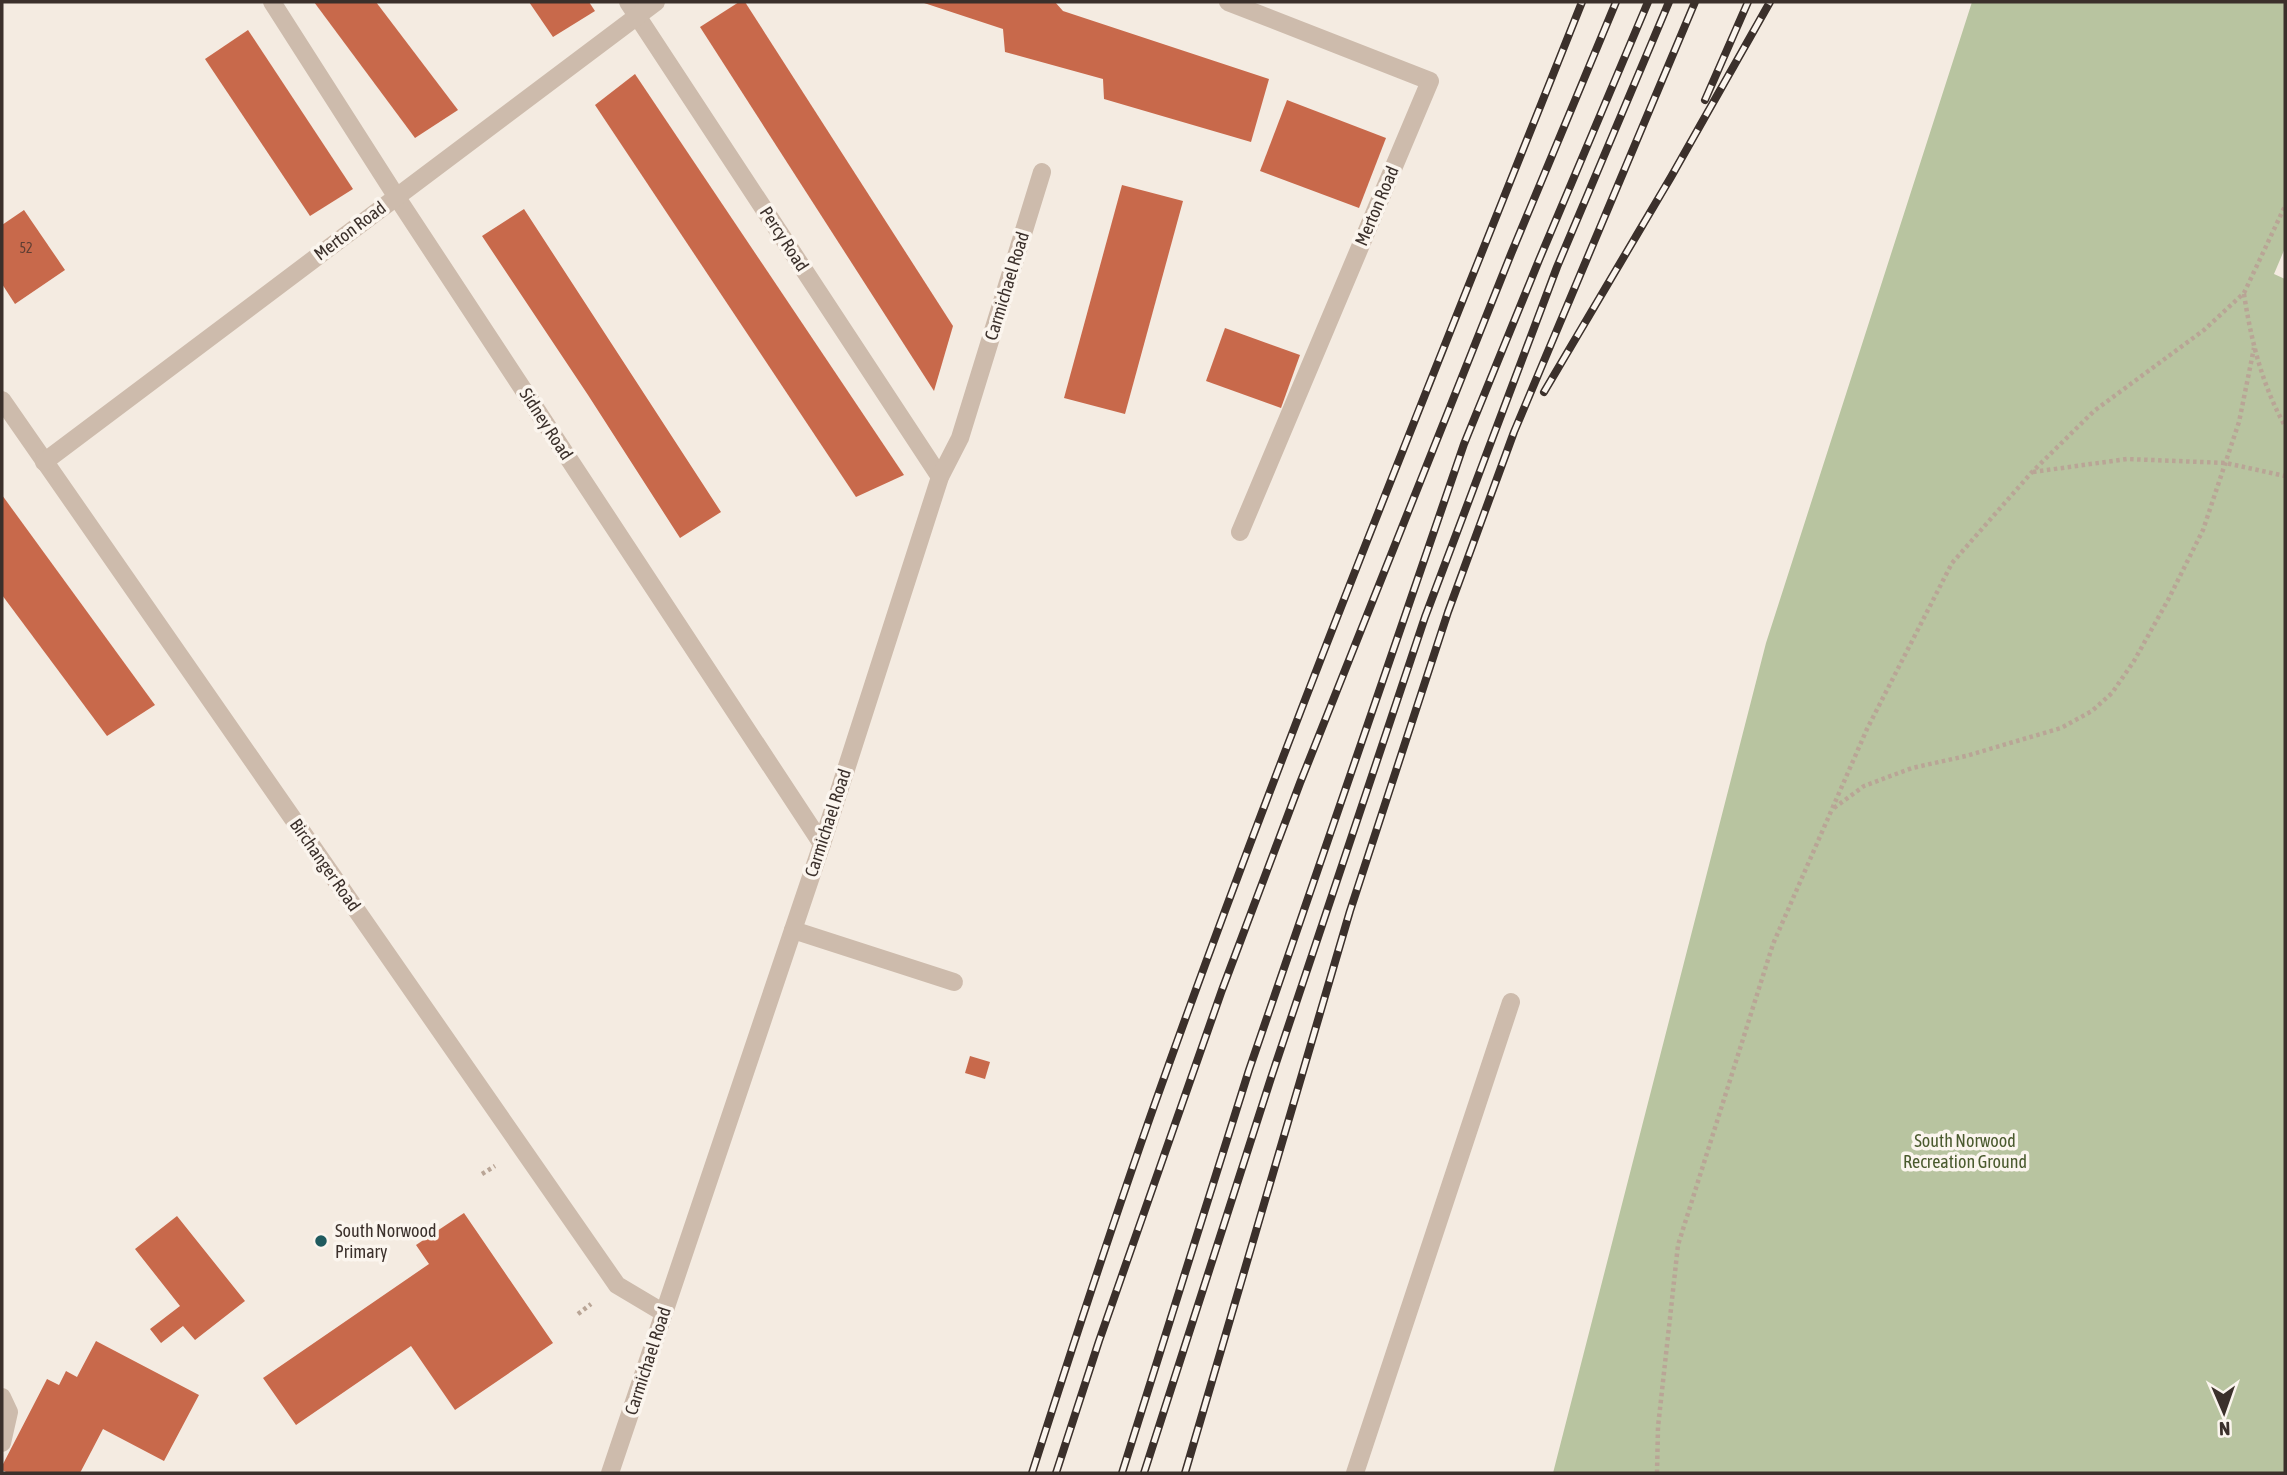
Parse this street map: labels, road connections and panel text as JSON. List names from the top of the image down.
{
  "streets": {
    "street": [
      "Merton Road",
      "Percy Road",
      "Carmichael Road",
      "Sidney Road",
      "Birchanger Road"
    ]
  },
  "crossings": [
    ["Merton Road", "Percy Road"],
    ["Merton Road", "Sidney Road"],
    ["Merton Road", "Birchanger Road"],
    ["Percy Road", "Carmichael Road"],
    ["Carmichael Road", "Sidney Road"],
    ["Carmichael Road", "Birchanger Road"]
  ],
  "parks": ["South Norwood Recreation Ground"],
  "places": ["South Norwood Primary"],
  "house_numbers": ["52"],
  "north": "bottom"
}
